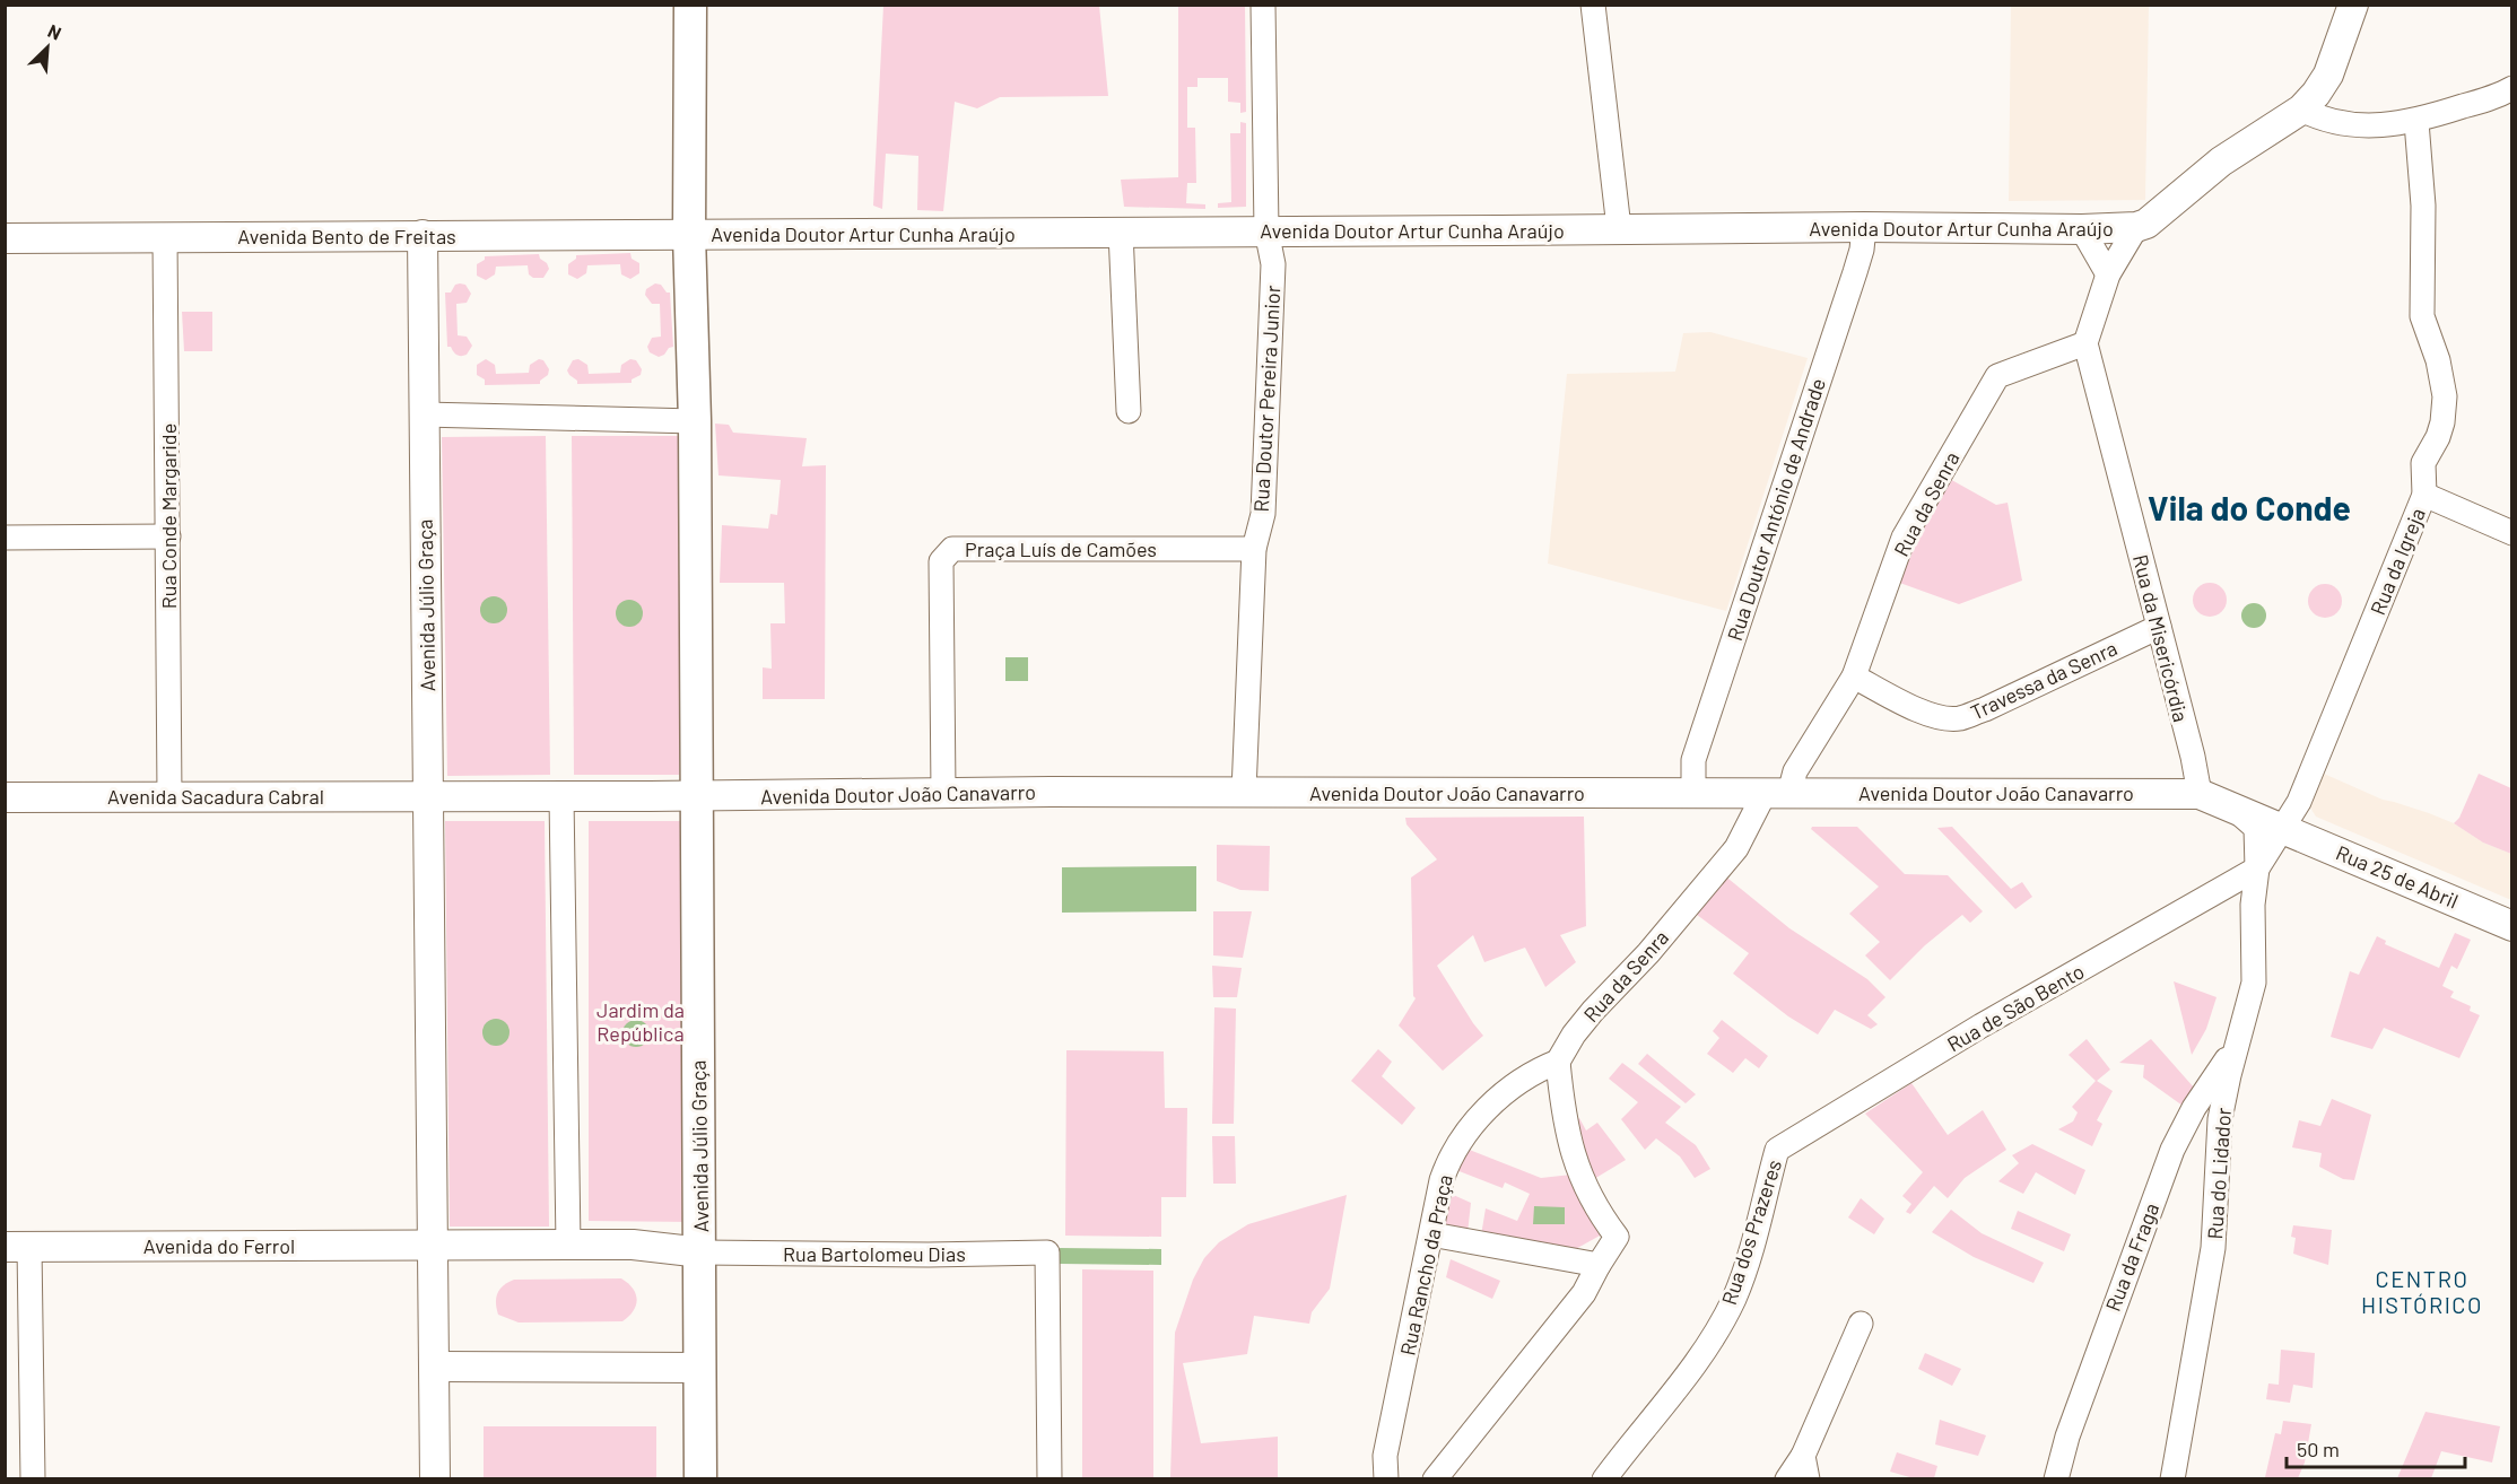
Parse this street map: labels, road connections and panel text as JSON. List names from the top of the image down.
{
  "streets": {
    "main road": ["Avenida Júlio Graça"],
    "street": [
      "Avenida Doutor Artur Cunha Araújo",
      "Avenida Bento de Freitas",
      "Rua Doutor Pereira Junior",
      "Rua da Senra",
      "Rua Doutor António de Andrade",
      "Rua Conde Margaride",
      "Praça Luís de Camões",
      "Rua da Igreja",
      "Rua da Misericórdia",
      "Travessa da Senra",
      "Avenida Doutor João Canavarro",
      "Avenida Sacadura Cabral",
      "Rua 25 de Abril",
      "Rua de São Bento",
      "Rua do Lidador",
      "Rua dos Prazeres",
      "Avenida do Ferrol",
      "Rua Bartolomeu Dias",
      "Rua da Fraga",
      "Rua Rancho da Praça"
    ]
  },
  "crossings": [
    ["Avenida Doutor Artur Cunha Araújo", "Avenida Bento de Freitas"],
    ["Avenida Doutor Artur Cunha Araújo", "Rua Doutor Pereira Junior"],
    ["Avenida Doutor Artur Cunha Araújo", "Rua Doutor António de Andrade"],
    ["Avenida Doutor Artur Cunha Araújo", "Avenida Júlio Graça"],
    ["Avenida Bento de Freitas", "Rua Conde Margaride"],
    ["Avenida Bento de Freitas", "Avenida Júlio Graça"],
    ["Rua Doutor Pereira Junior", "Praça Luís de Camões"],
    ["Rua Doutor Pereira Junior", "Avenida Doutor João Canavarro"],
    ["Rua da Senra", "Rua da Misericórdia"],
    ["Rua da Senra", "Travessa da Senra"],
    ["Rua da Senra", "Avenida Doutor João Canavarro"],
    ["Rua da Senra", "Rua Rancho da Praça"],
    ["Rua Doutor António de Andrade", "Avenida Doutor João Canavarro"],
    ["Rua Conde Margaride", "Avenida Sacadura Cabral"],
    ["Praça Luís de Camões", "Avenida Doutor João Canavarro"],
    ["Rua da Igreja", "Rua 25 de Abril"],
    ["Rua da Igreja", "Rua de São Bento"],
    ["Rua da Igreja", "Rua do Lidador"],
    ["Avenida Júlio Graça", "Avenida Doutor João Canavarro"],
    ["Avenida Júlio Graça", "Avenida Sacadura Cabral"],
    ["Avenida Júlio Graça", "Avenida do Ferrol"],
    ["Avenida Júlio Graça", "Rua Bartolomeu Dias"],
    ["Rua da Misericórdia", "Travessa da Senra"],
    ["Rua da Misericórdia", "Avenida Doutor João Canavarro"],
    ["Rua da Misericórdia", "Rua 25 de Abril"],
    ["Avenida Doutor João Canavarro", "Rua 25 de Abril"],
    ["Rua de São Bento", "Rua do Lidador"],
    ["Rua de São Bento", "Rua dos Prazeres"],
    ["Rua do Lidador", "Rua da Fraga"]
  ],
  "districts": ["Vila do Conde", "CENTRO HISTÓRICO"],
  "parks": ["Jardim da República"],
  "scale_bar": "50 m",
  "north": "top right"
}
